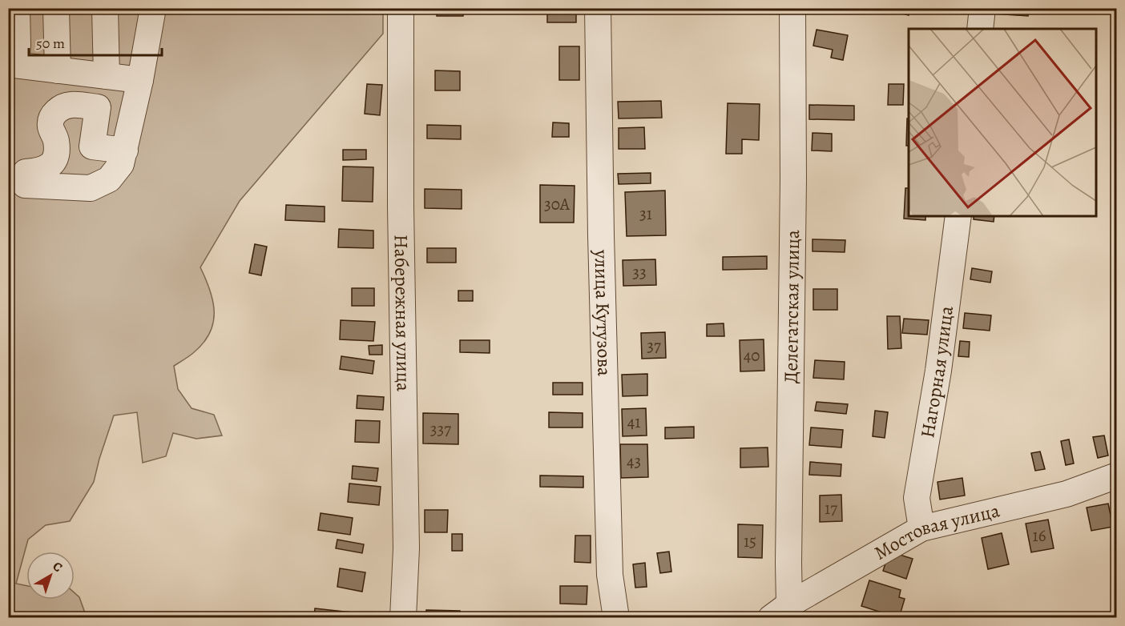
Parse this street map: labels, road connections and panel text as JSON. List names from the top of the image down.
{
  "streets": {
    "street": [
      "Делегатская улица",
      "Набережная улица",
      "улица Кутузова",
      "Нагорная улица",
      "Мостовая улица"
    ]
  },
  "crossings": [
    ["Делегатская улица", "Мостовая улица"],
    ["Нагорная улица", "Мостовая улица"]
  ],
  "house_numbers": [
    "30А",
    "31",
    "33",
    "37",
    "40",
    "41",
    "337",
    "43",
    "17",
    "16",
    "15"
  ],
  "scale_bar": "50 m",
  "north": "top right"
}
